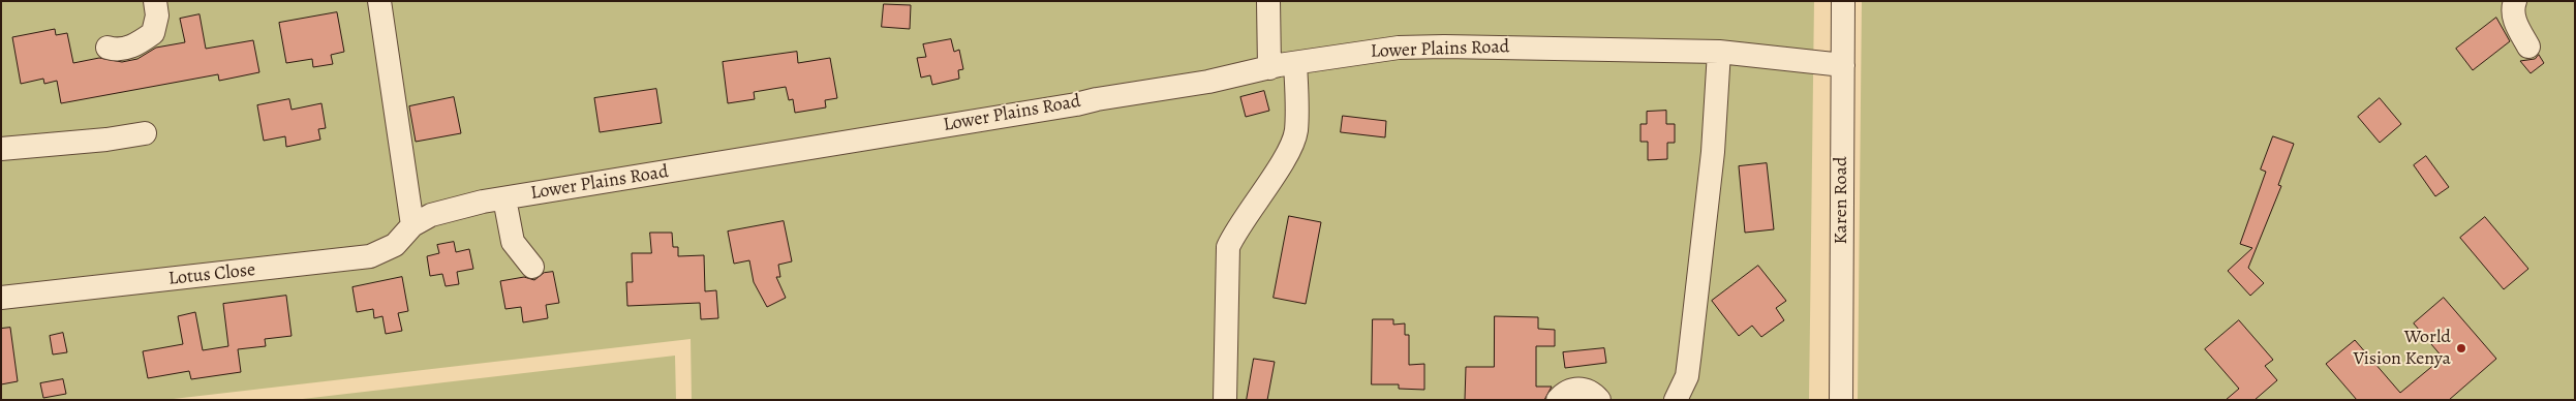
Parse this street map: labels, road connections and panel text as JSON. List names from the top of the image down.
{
  "streets": {
    "street": ["Lower Plains Road", "Karen Road", "Lotus Close"]
  },
  "crossings": [
    ["Lower Plains Road", "Karen Road"],
    ["Lower Plains Road", "Lotus Close"]
  ],
  "places": ["World Vision Kenya"]
}
